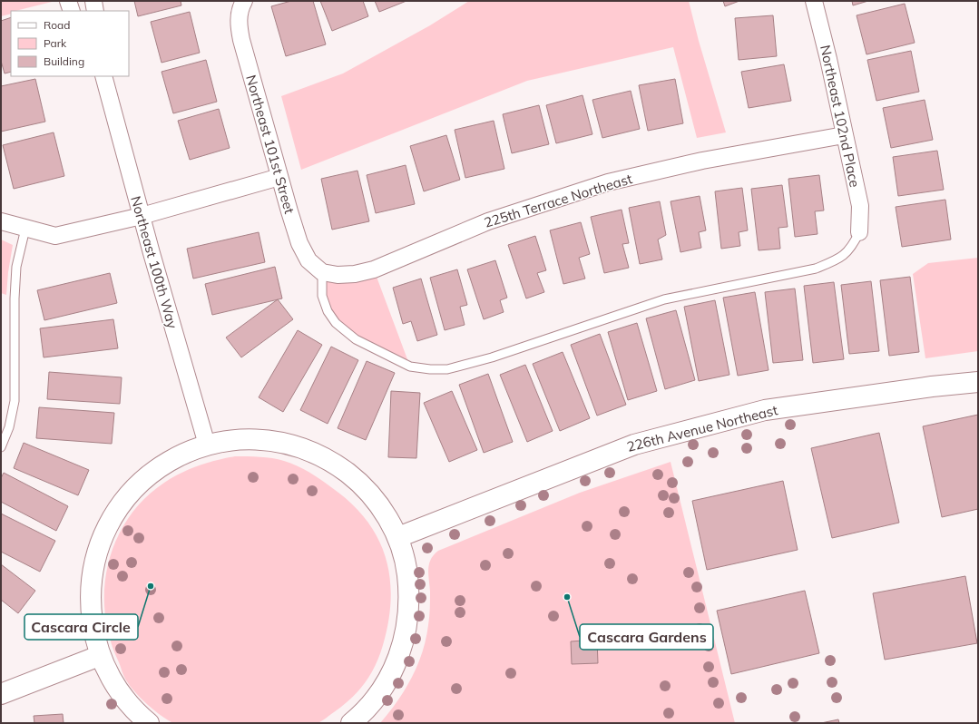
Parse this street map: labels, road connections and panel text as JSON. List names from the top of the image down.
{
  "streets": {
    "street": [
      "Northeast 102nd Place",
      "Northeast 101st Street",
      "225th Terrace Northeast",
      "Northeast 100th Way",
      "226th Avenue Northeast"
    ]
  },
  "crossings": [
    ["Northeast 102nd Place", "225th Terrace Northeast"],
    ["Northeast 101st Street", "225th Terrace Northeast"]
  ],
  "places": ["Cascara Circle", "Cascara Gardens"],
  "legend": ["Road", "Park", "Building"]
}
